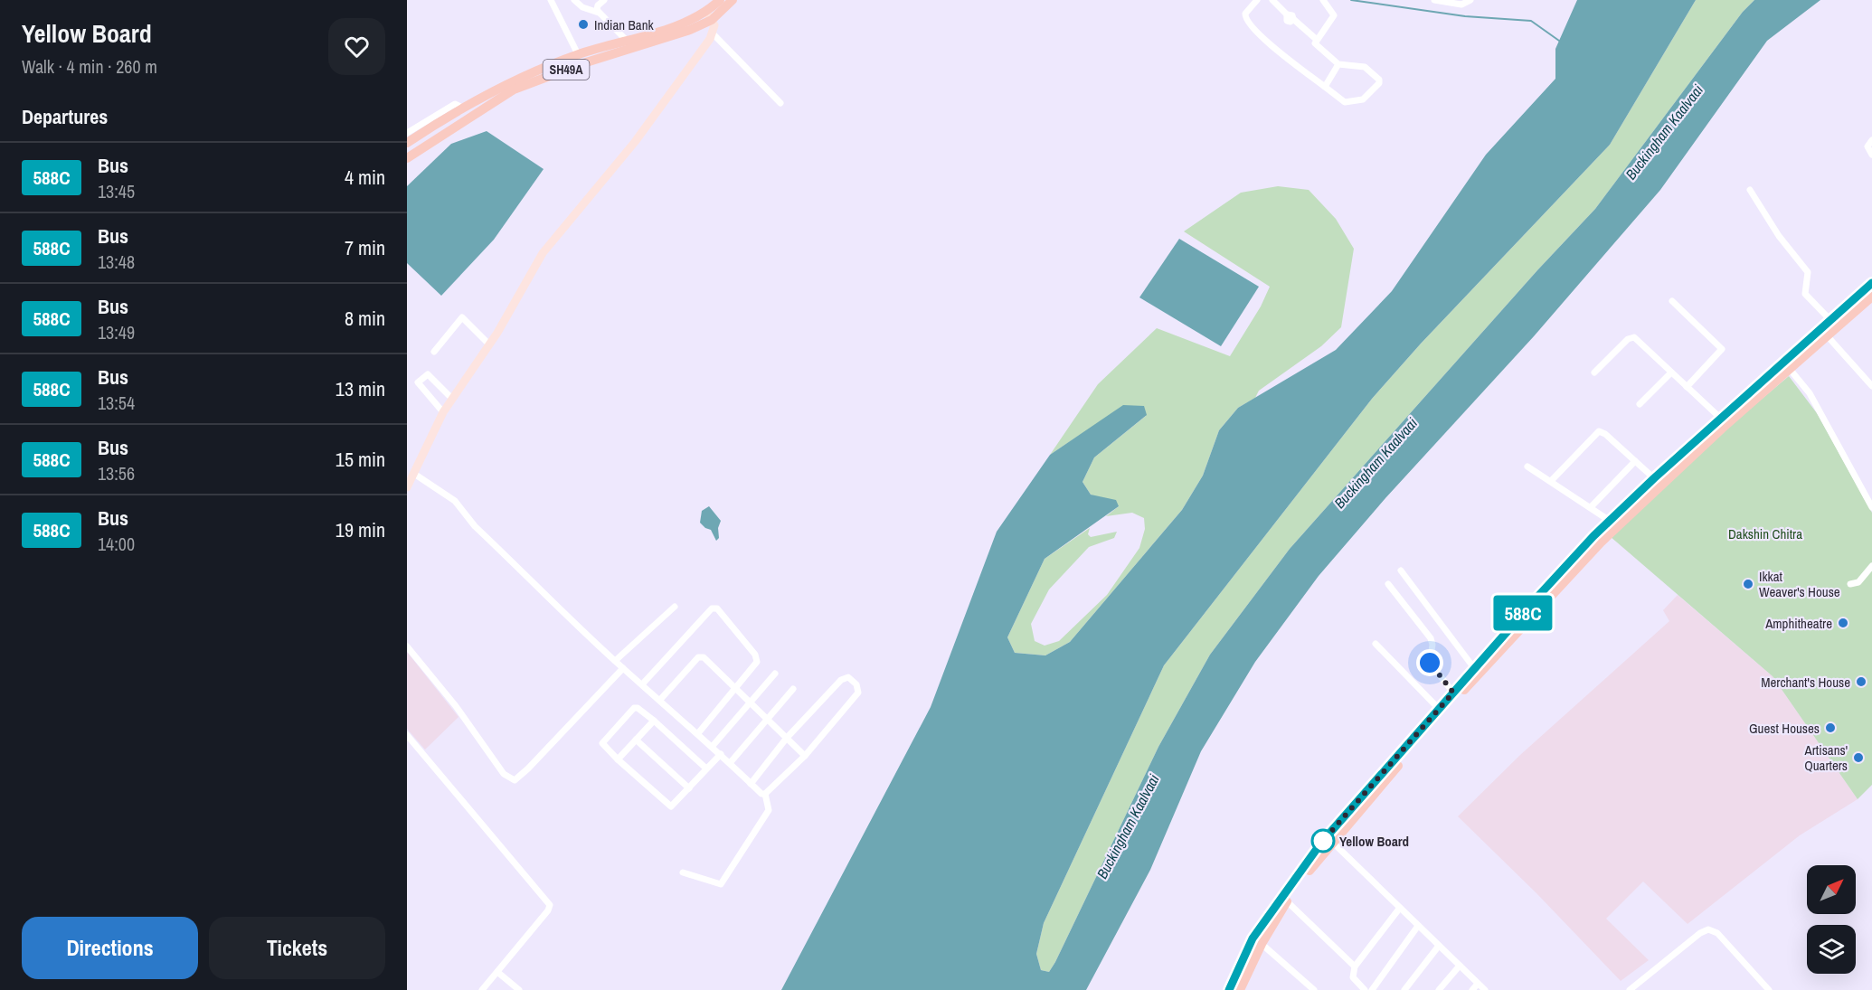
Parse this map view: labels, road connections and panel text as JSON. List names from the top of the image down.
{
  "streets": {
    "main road": ["SH49A"]
  },
  "water": ["Buckingham Kaalvaai"],
  "parks": ["Dakshin Chitra"],
  "places": [
    "Indian Bank",
    "Ikkat Weaver's House",
    "Amphitheatre",
    "Merchant's House",
    "Guest Houses",
    "Artisans' Quarters",
    "Yellow Board"
  ],
  "lines": ["bus line 588C"],
  "north": "top right",
  "page": {
    "heading": [
      ["Yellow Board", "Walk · 4 min · 260 m"],
      "Departures"
    ],
    "on_map": "588C",
    "list": [
      {
        "mark": "588C",
        "name": "Bus",
        "note": "13:45",
        "value": "4 min"
      },
      {
        "mark": "588C",
        "name": "Bus",
        "note": "13:48",
        "value": "7 min"
      },
      {
        "mark": "588C",
        "name": "Bus",
        "note": "13:49",
        "value": "8 min"
      },
      {
        "mark": "588C",
        "name": "Bus",
        "note": "13:54",
        "value": "13 min"
      },
      {
        "mark": "588C",
        "name": "Bus",
        "note": "13:56",
        "value": "15 min"
      },
      {
        "mark": "588C",
        "name": "Bus",
        "note": "14:00",
        "value": "19 min"
      }
    ],
    "buttons": ["Directions", "Tickets"]
  }
}
